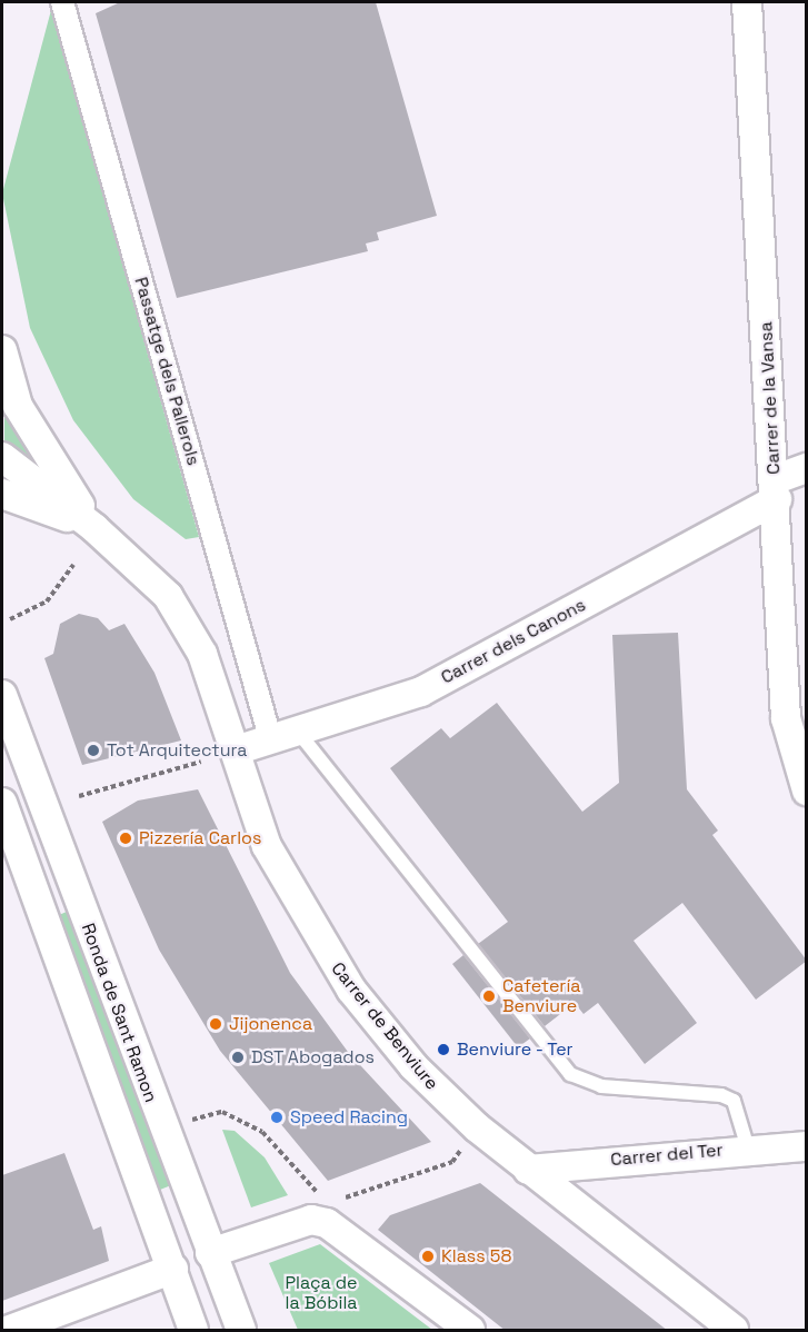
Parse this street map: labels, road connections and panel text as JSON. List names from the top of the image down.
{
  "streets": {
    "street": [
      "Passatge dels Pallerols",
      "Carrer de la Vansa",
      "Carrer dels Canons",
      "Ronda de Sant Ramon",
      "Carrer de Benviure",
      "Carrer del Ter"
    ]
  },
  "crossings": [
    ["Passatge dels Pallerols", "Carrer dels Canons"],
    ["Carrer de la Vansa", "Carrer dels Canons"],
    ["Carrer dels Canons", "Carrer de Benviure"],
    ["Carrer de Benviure", "Carrer del Ter"]
  ],
  "parks": ["Plaça de la Bóbila"],
  "places": [
    "Tot Arquitectura",
    "Pizzería Carlos",
    "Cafetería Benviure",
    "Jijonenca",
    "Benviure - Ter",
    "DST Abogados",
    "Speed Racing",
    "Klass 58"
  ]
}
